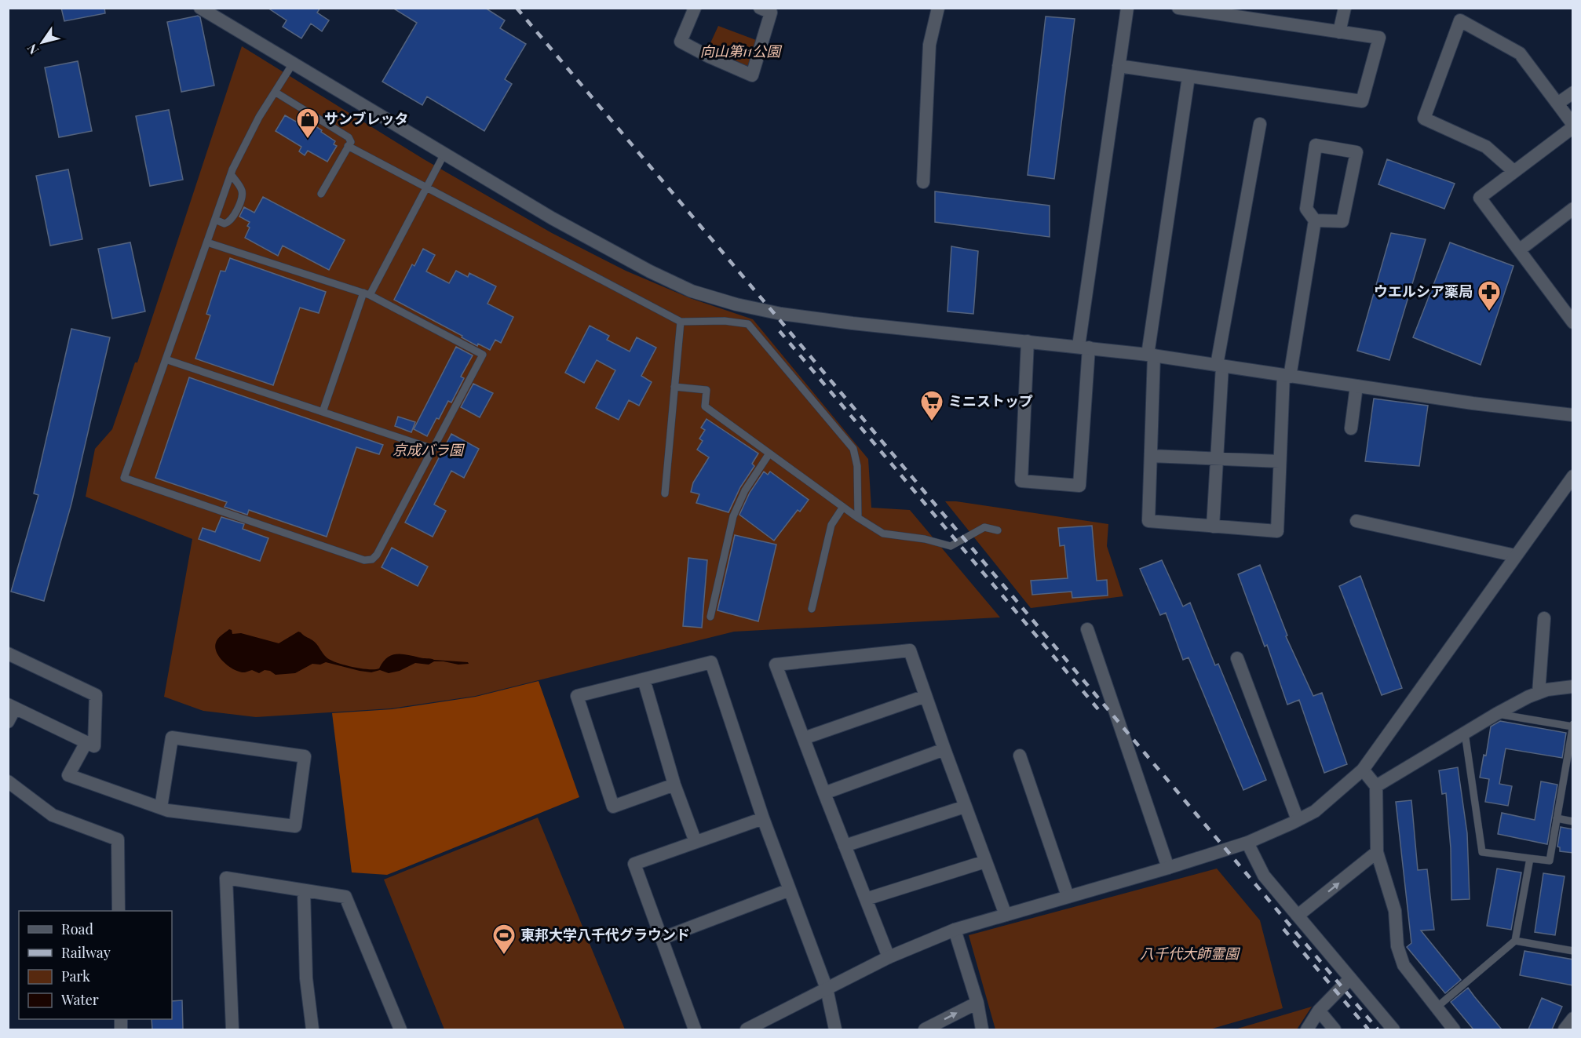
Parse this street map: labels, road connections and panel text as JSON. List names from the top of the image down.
{
  "parks": ["向山第11公園", "京成バラ園", "八千代大師霊園"],
  "places": {
    "shop": ["サンブレッタ"],
    "pharmacy": ["ウエルシア薬局"],
    "supermarket": ["ミニストップ"],
    "sports": ["東邦大学八千代グラウンド"]
  },
  "legend": [
    "Road",
    "Railway",
    "Park",
    "Water"
  ],
  "north": "bottom left"
}
